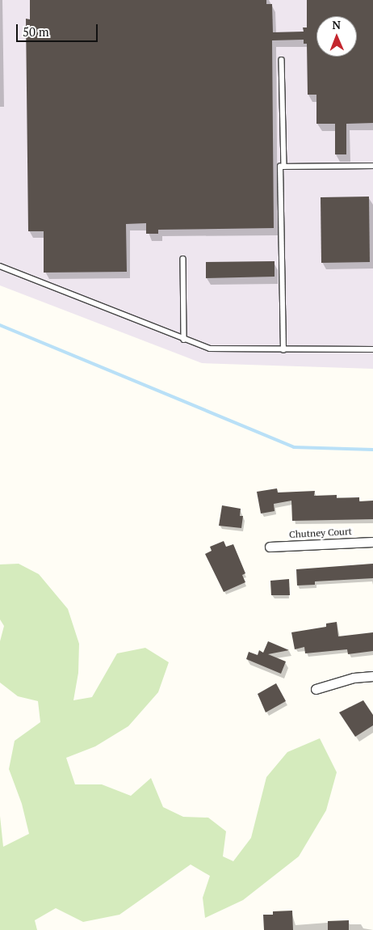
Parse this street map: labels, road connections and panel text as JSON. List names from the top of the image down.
{
  "streets": {
    "street": ["Chutney Court"]
  },
  "scale_bar": "50 m",
  "north": "top"
}
